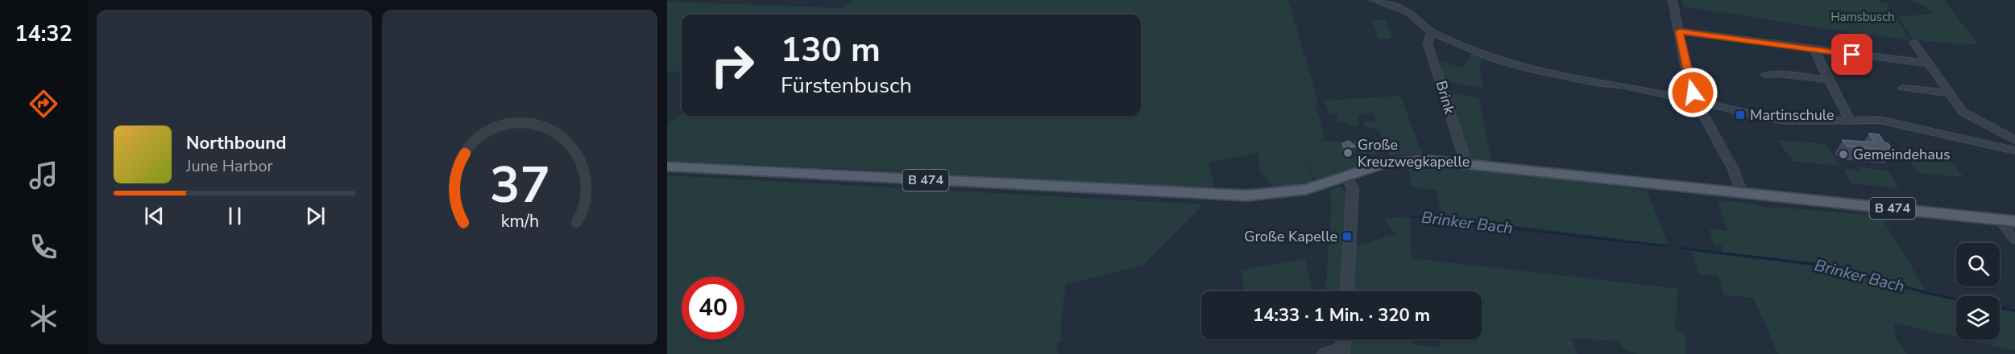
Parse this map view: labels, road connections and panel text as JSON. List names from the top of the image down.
{
  "streets": {
    "main road": ["B 474"],
    "street": ["Brink"]
  },
  "crossings": [
    ["Brink", "B 474"]
  ],
  "water": ["Brinker Bach"],
  "parks": ["Hamsbusch"],
  "places": {
    "transit": ["Martinschule", "Große Kapelle"],
    "other": ["Große Kreuzwegkapelle", "Gemeindehaus"]
  },
  "page": {
    "tabs": "14:32",
    "turn": ["130 m", "Fürstenbusch"],
    "song": ["Northbound", "June Harbor"],
    "limit": "40",
    "trip": "14:33 · 1 Min. · 320 m",
    "gauge": ["37", "km/h"]
  }
}
